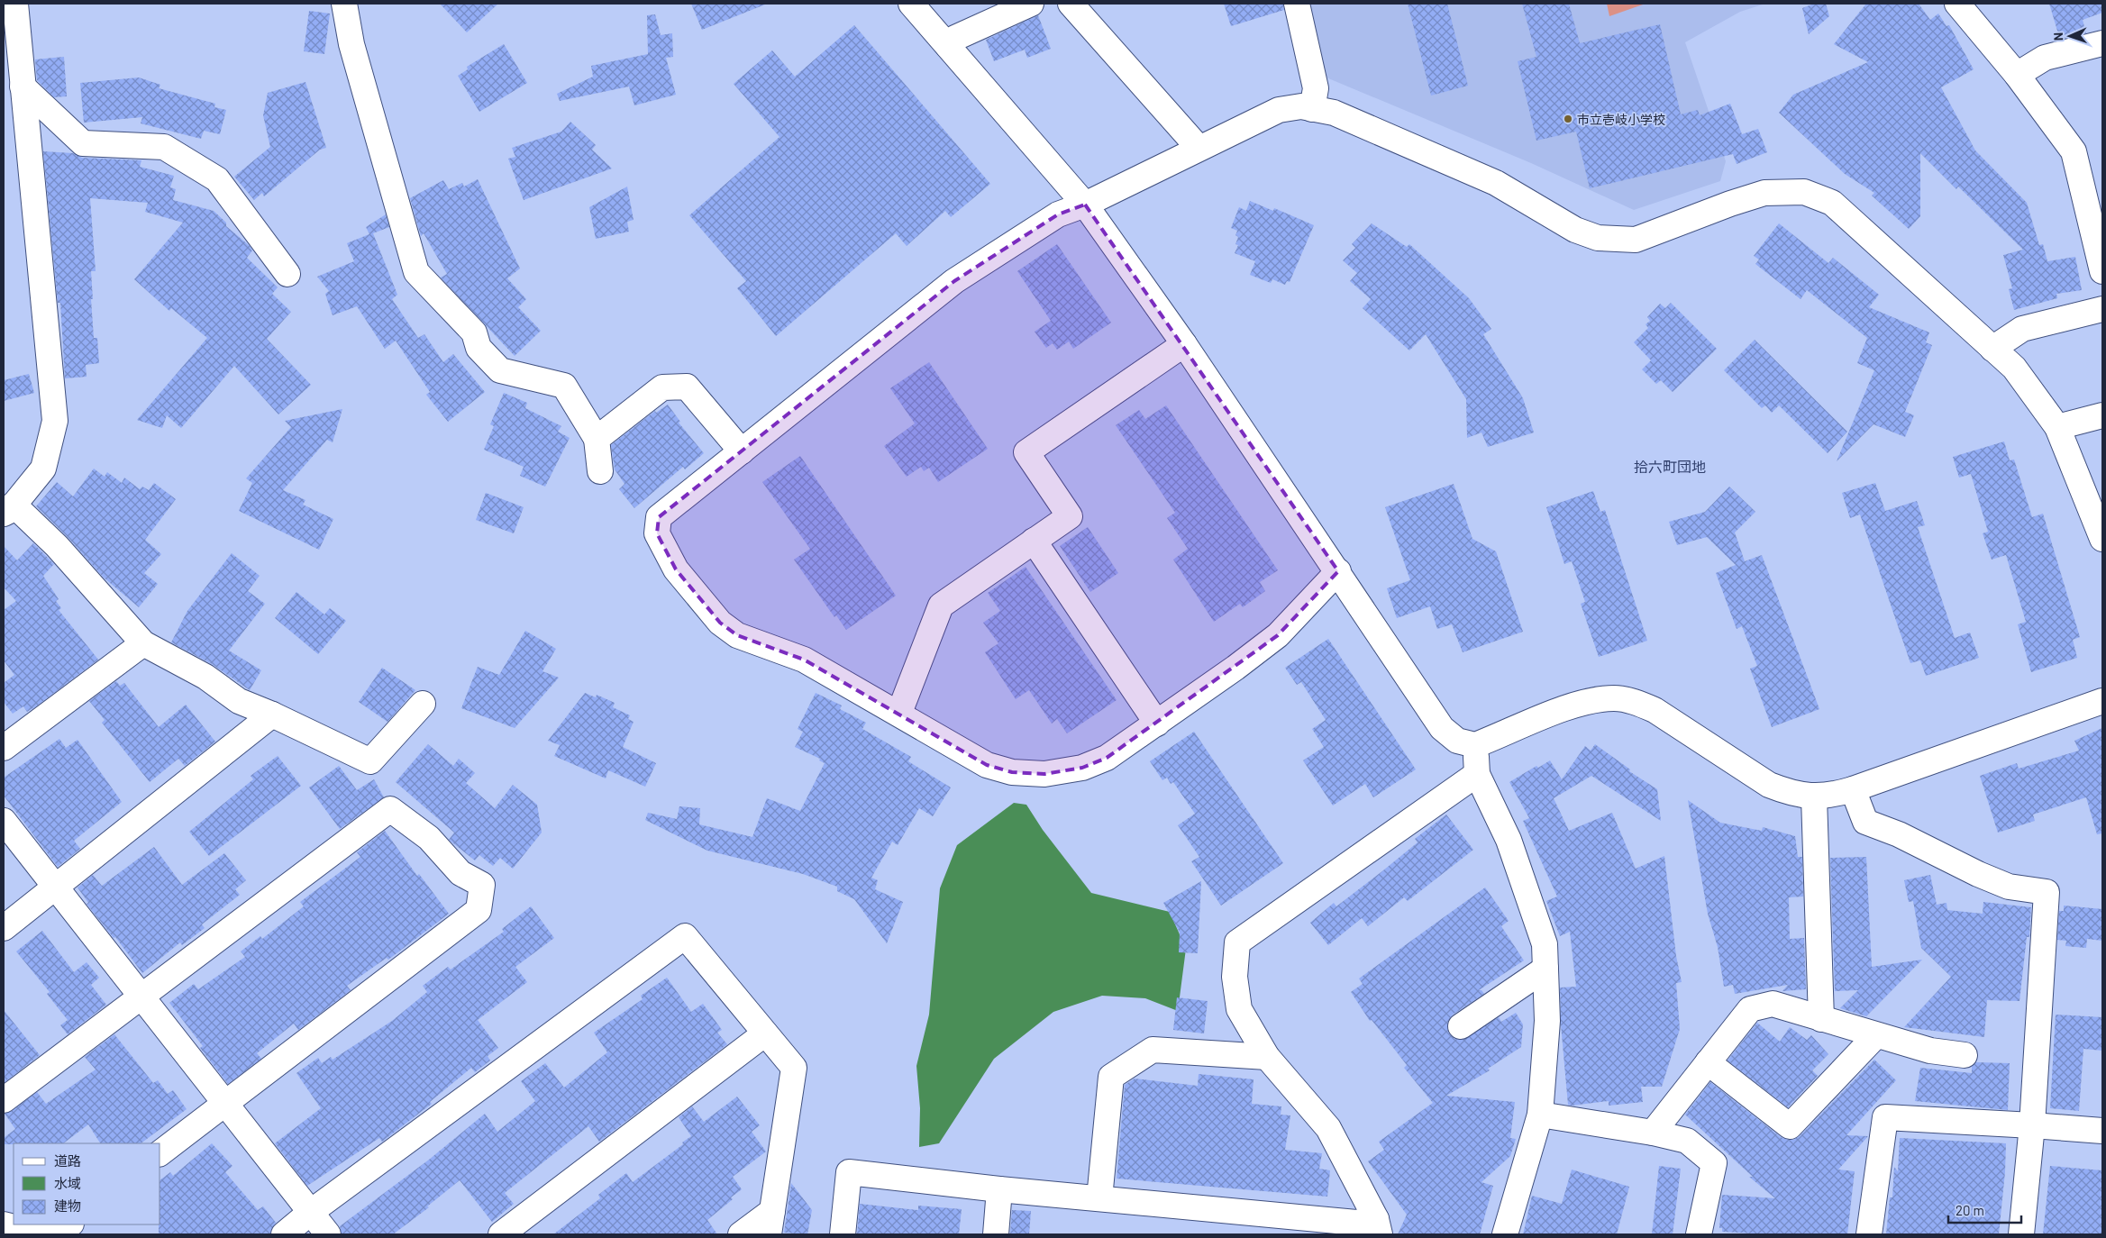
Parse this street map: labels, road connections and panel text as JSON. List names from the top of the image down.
{
  "districts": ["拾六町団地"],
  "places": ["市立壱岐小学校"],
  "legend": ["道路", "水域", "建物"],
  "scale_bar": "20 m",
  "north": "left"
}
